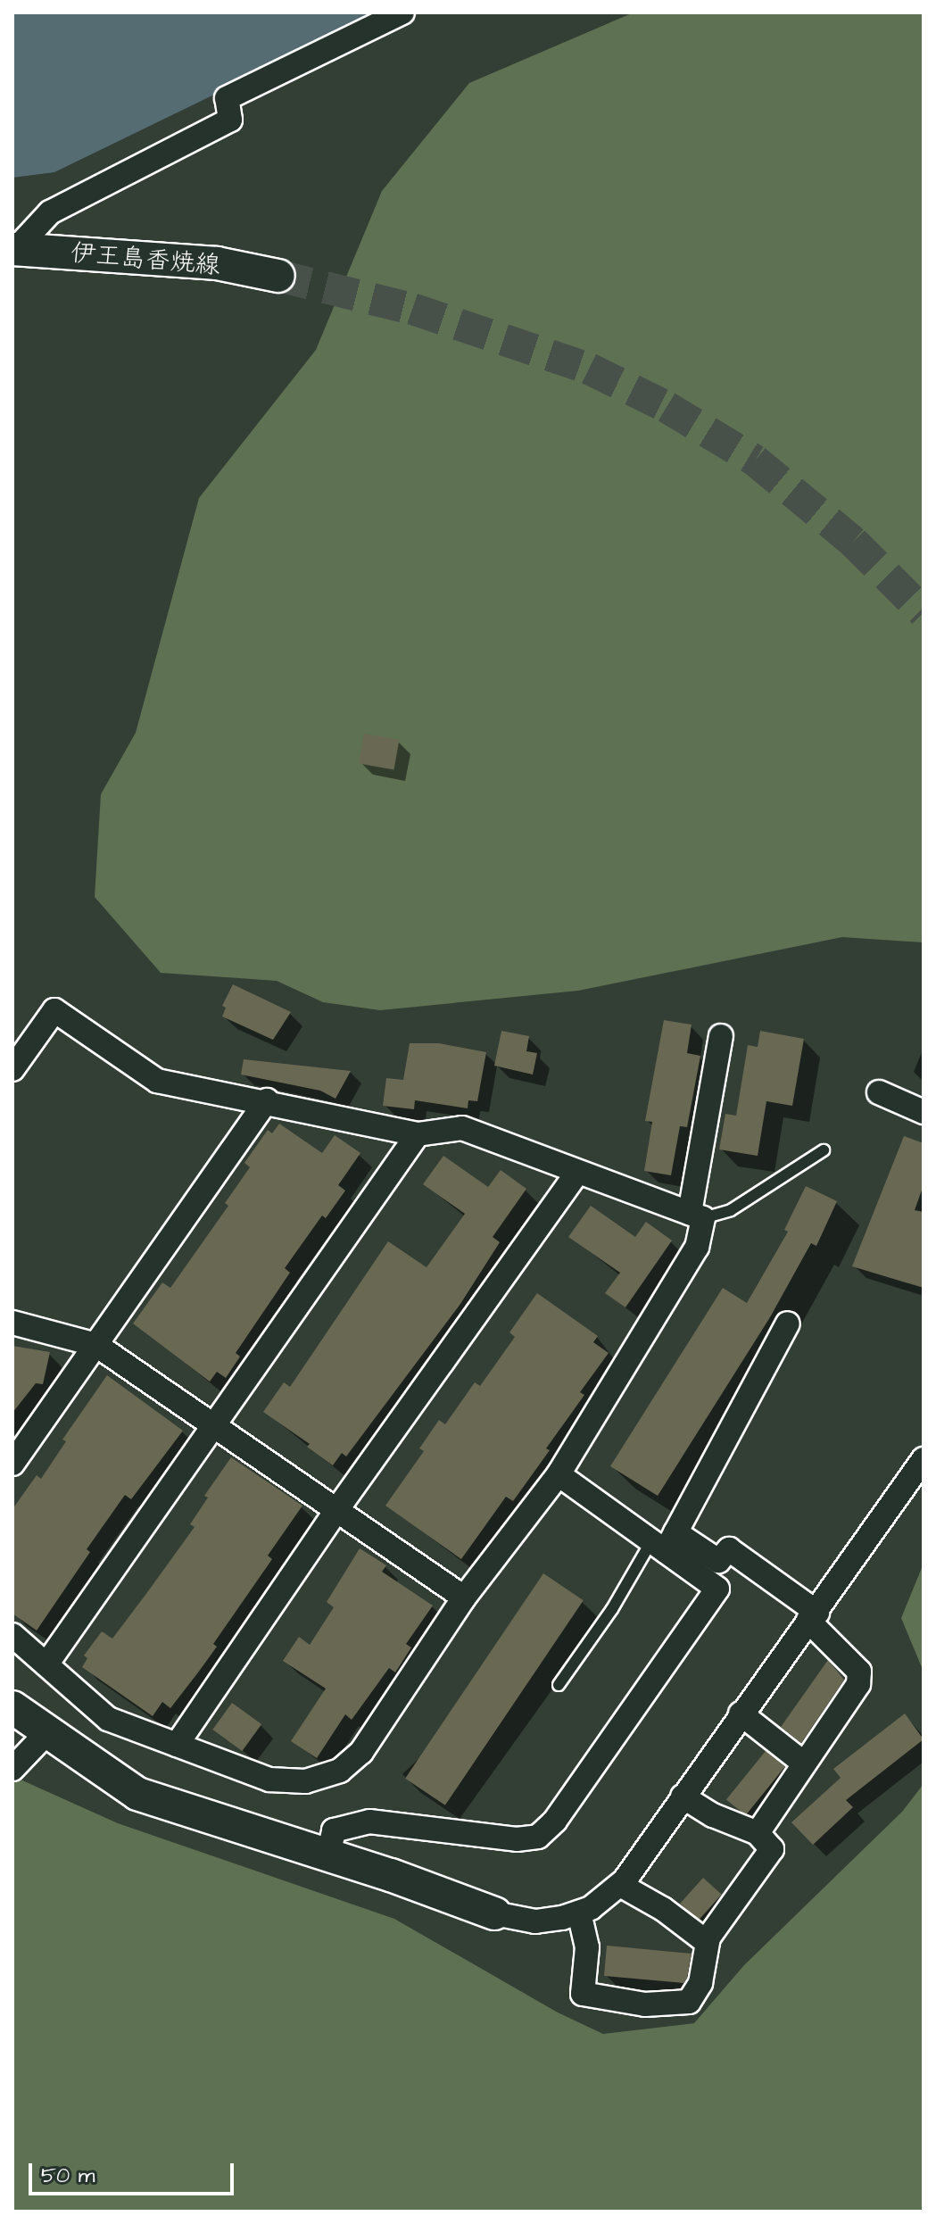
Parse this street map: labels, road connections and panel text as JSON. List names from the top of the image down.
{
  "streets": {
    "street": ["伊王島香焼線"]
  },
  "scale_bar": "50 m"
}
